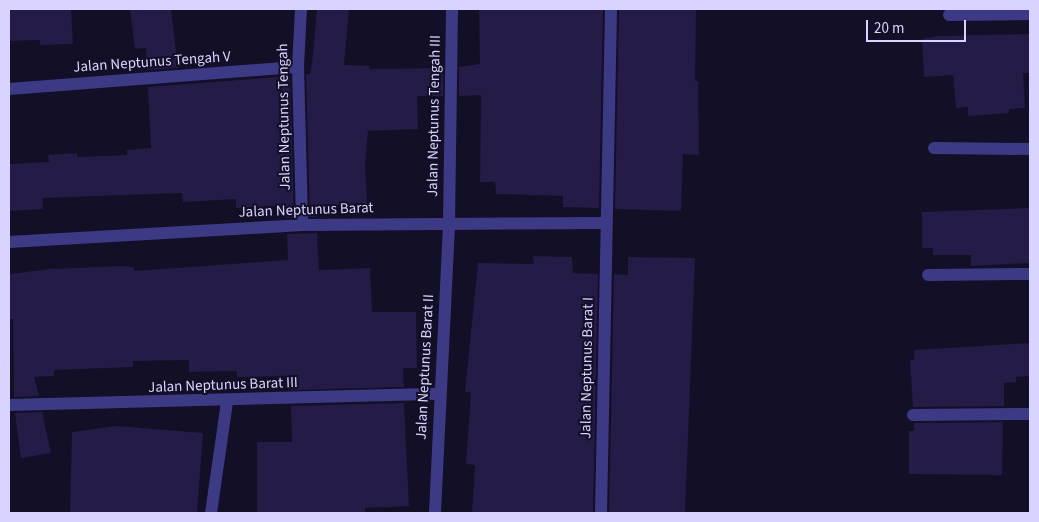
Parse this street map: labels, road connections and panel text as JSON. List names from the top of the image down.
{
  "streets": {
    "street": [
      "Jalan Neptunus Tengah V",
      "Jalan Neptunus Tengah III",
      "Jalan Neptunus Tengah",
      "Jalan Neptunus Barat",
      "Jalan Neptunus Barat II",
      "Jalan Neptunus Barat I",
      "Jalan Neptunus Barat III"
    ]
  },
  "crossings": [
    ["Jalan Neptunus Tengah V", "Jalan Neptunus Tengah"],
    ["Jalan Neptunus Tengah III", "Jalan Neptunus Barat"],
    ["Jalan Neptunus Tengah III", "Jalan Neptunus Barat II"],
    ["Jalan Neptunus Tengah", "Jalan Neptunus Barat"],
    ["Jalan Neptunus Barat", "Jalan Neptunus Barat II"],
    ["Jalan Neptunus Barat", "Jalan Neptunus Barat I"],
    ["Jalan Neptunus Barat II", "Jalan Neptunus Barat III"]
  ],
  "scale_bar": "20 m"
}
